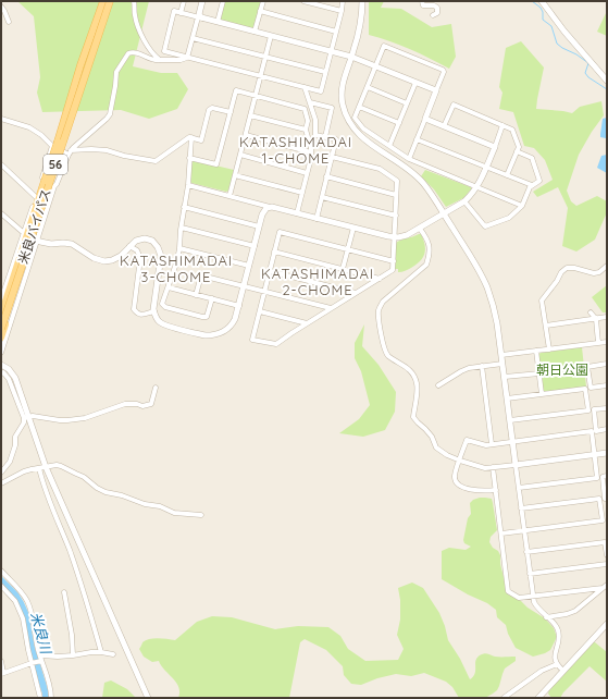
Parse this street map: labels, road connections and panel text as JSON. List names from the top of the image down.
{
  "streets": {
    "main road": ["56", "米良バイパス"]
  },
  "districts": ["KATASHIMADAI 1-CHOME", "KATASHIMADAI 3-CHOME", "KATASHIMADAI 2-CHOME"],
  "water": ["米良川"],
  "parks": ["朝日公園"]
}
